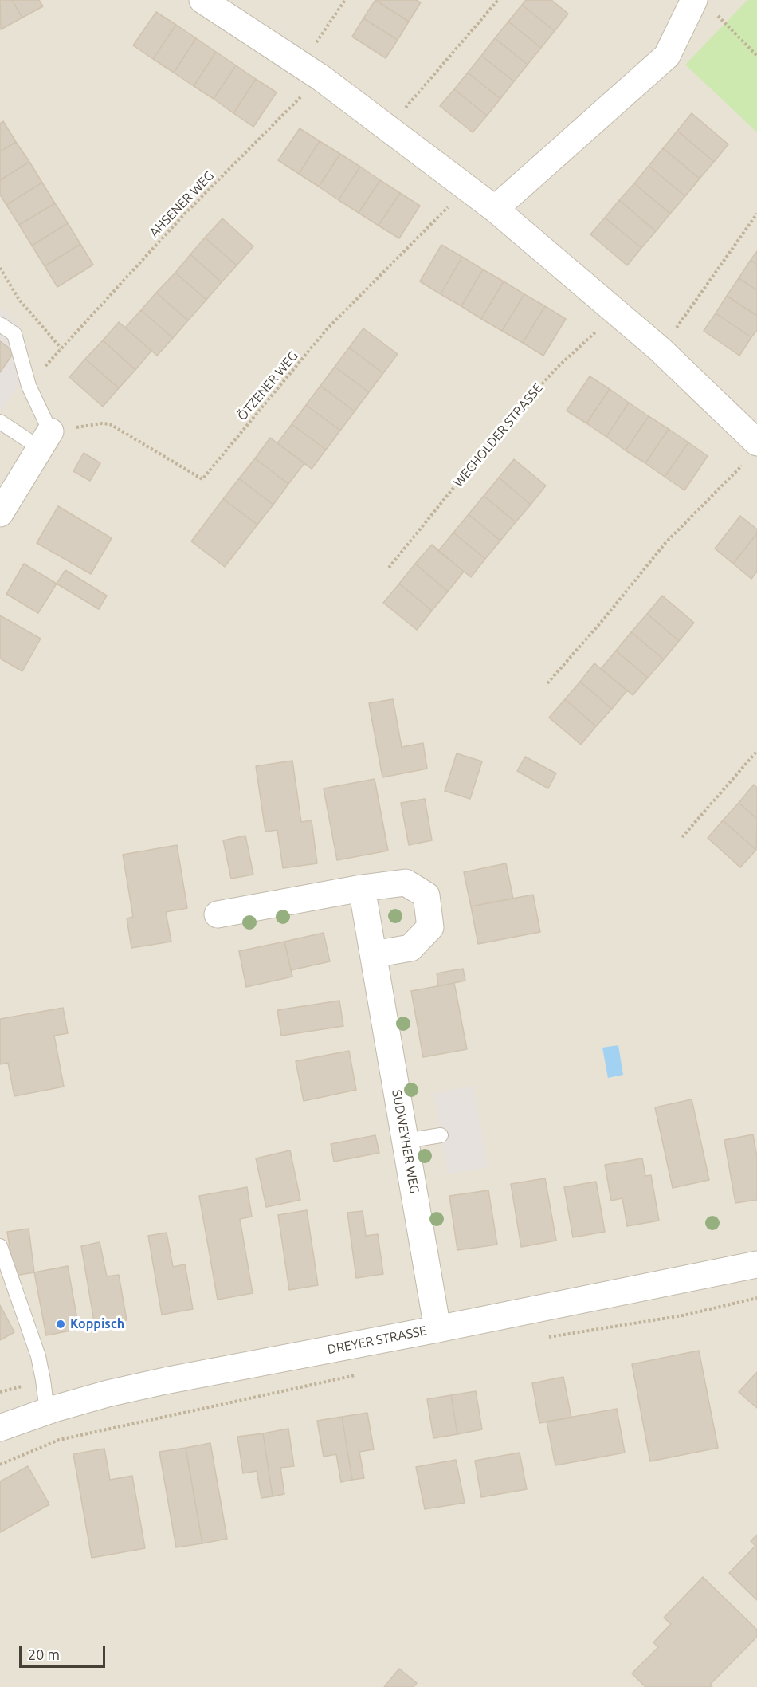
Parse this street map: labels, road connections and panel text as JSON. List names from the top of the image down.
{
  "streets": {
    "street": ["SUDWEYHER WEG", "DREYER STRASSE"],
    "path": ["AHSENER WEG", "ÖTZENER WEG", "WECHOLDER STRASSE"]
  },
  "crossings": [
    ["SUDWEYHER WEG", "DREYER STRASSE"]
  ],
  "places": ["Koppisch"],
  "scale_bar": "20 m"
}
